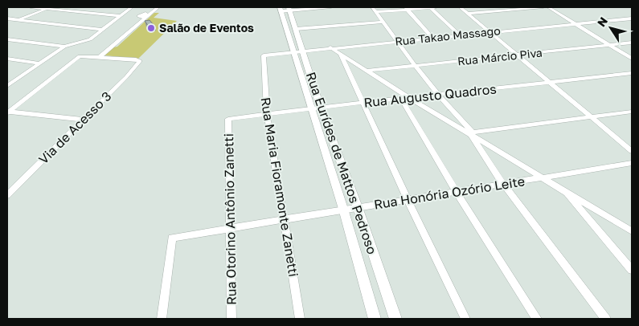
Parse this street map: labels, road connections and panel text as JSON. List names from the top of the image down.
{
  "streets": {
    "street": [
      "Rua Takao Massago",
      "Rua Márcio Piva",
      "Rua Augusto Quadros",
      "Via de Acesso 3",
      "Rua Eurídes de Mattos Pedroso",
      "Rua Maria Fioramonte Zanetti",
      "Rua Honória Ozório Leite",
      "Rua Otorino Antônio Zanetti"
    ]
  },
  "crossings": [
    ["Rua Takao Massago", "Rua Eurídes de Mattos Pedroso"],
    ["Rua Takao Massago", "Rua Maria Fioramonte Zanetti"],
    ["Rua Augusto Quadros", "Rua Eurídes de Mattos Pedroso"],
    ["Rua Augusto Quadros", "Rua Maria Fioramonte Zanetti"],
    ["Rua Augusto Quadros", "Rua Otorino Antônio Zanetti"],
    ["Rua Eurídes de Mattos Pedroso", "Rua Honória Ozório Leite"],
    ["Rua Maria Fioramonte Zanetti", "Rua Honória Ozório Leite"],
    ["Rua Honória Ozório Leite", "Rua Otorino Antônio Zanetti"]
  ],
  "places": ["Salão de Eventos"],
  "north": "top left"
}
